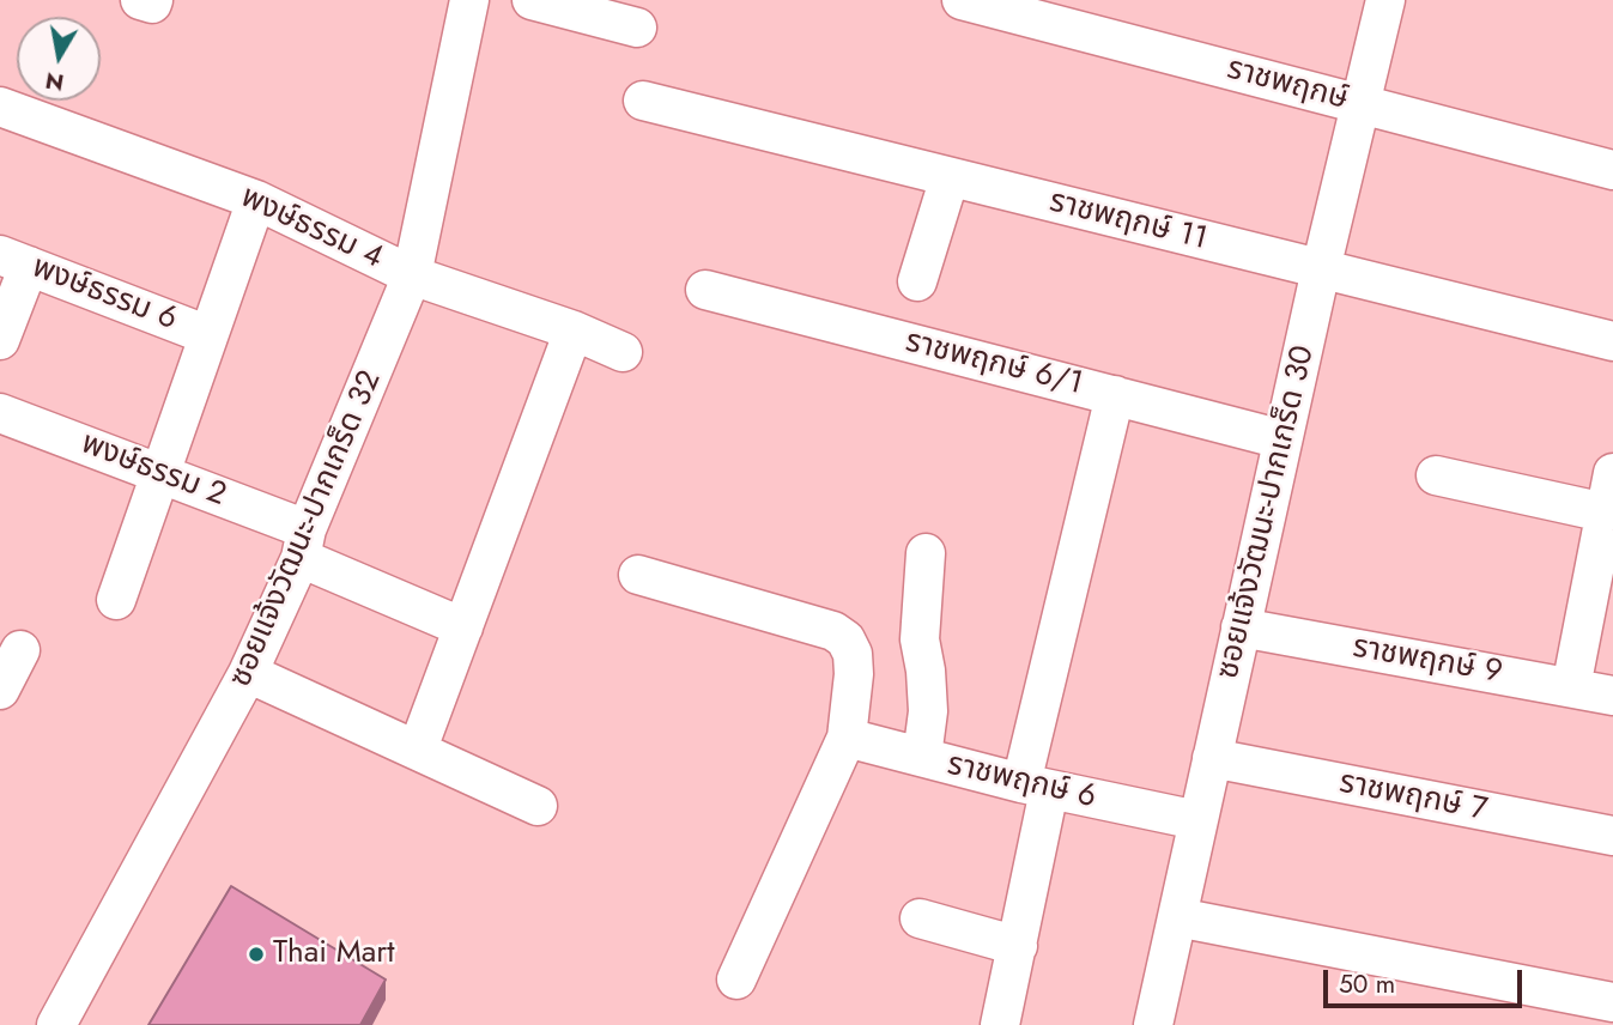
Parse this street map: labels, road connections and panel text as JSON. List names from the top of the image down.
{
  "streets": {
    "street": [
      "ราชพฤกษ์",
      "ราชพฤกษ์ 11",
      "พงษ์ธรรม 4",
      "พงษ์ธรรม 6",
      "ราชพฤกษ์ 6/1",
      "พงษ์ธรรม 2",
      "ซอยแจ้งวัฒนะ-ปากเกร็ด 30",
      "ซอยแจ้งวัฒนะ-ปากเกร็ด 32",
      "ราชพฤกษ์ 9",
      "ราชพฤกษ์ 6",
      "ราชพฤกษ์ 7"
    ]
  },
  "crossings": [
    ["ราชพฤกษ์", "ซอยแจ้งวัฒนะ-ปากเกร็ด 30"],
    ["ราชพฤกษ์ 11", "ซอยแจ้งวัฒนะ-ปากเกร็ด 30"],
    ["พงษ์ธรรม 4", "ซอยแจ้งวัฒนะ-ปากเกร็ด 32"],
    ["ราชพฤกษ์ 6/1", "ซอยแจ้งวัฒนะ-ปากเกร็ด 30"],
    ["พงษ์ธรรม 2", "ซอยแจ้งวัฒนะ-ปากเกร็ด 32"],
    ["ซอยแจ้งวัฒนะ-ปากเกร็ด 30", "ราชพฤกษ์ 9"],
    ["ซอยแจ้งวัฒนะ-ปากเกร็ด 30", "ราชพฤกษ์ 6"],
    ["ซอยแจ้งวัฒนะ-ปากเกร็ด 30", "ราชพฤกษ์ 7"]
  ],
  "places": ["Thai Mart"],
  "scale_bar": "50 m",
  "north": "bottom"
}
